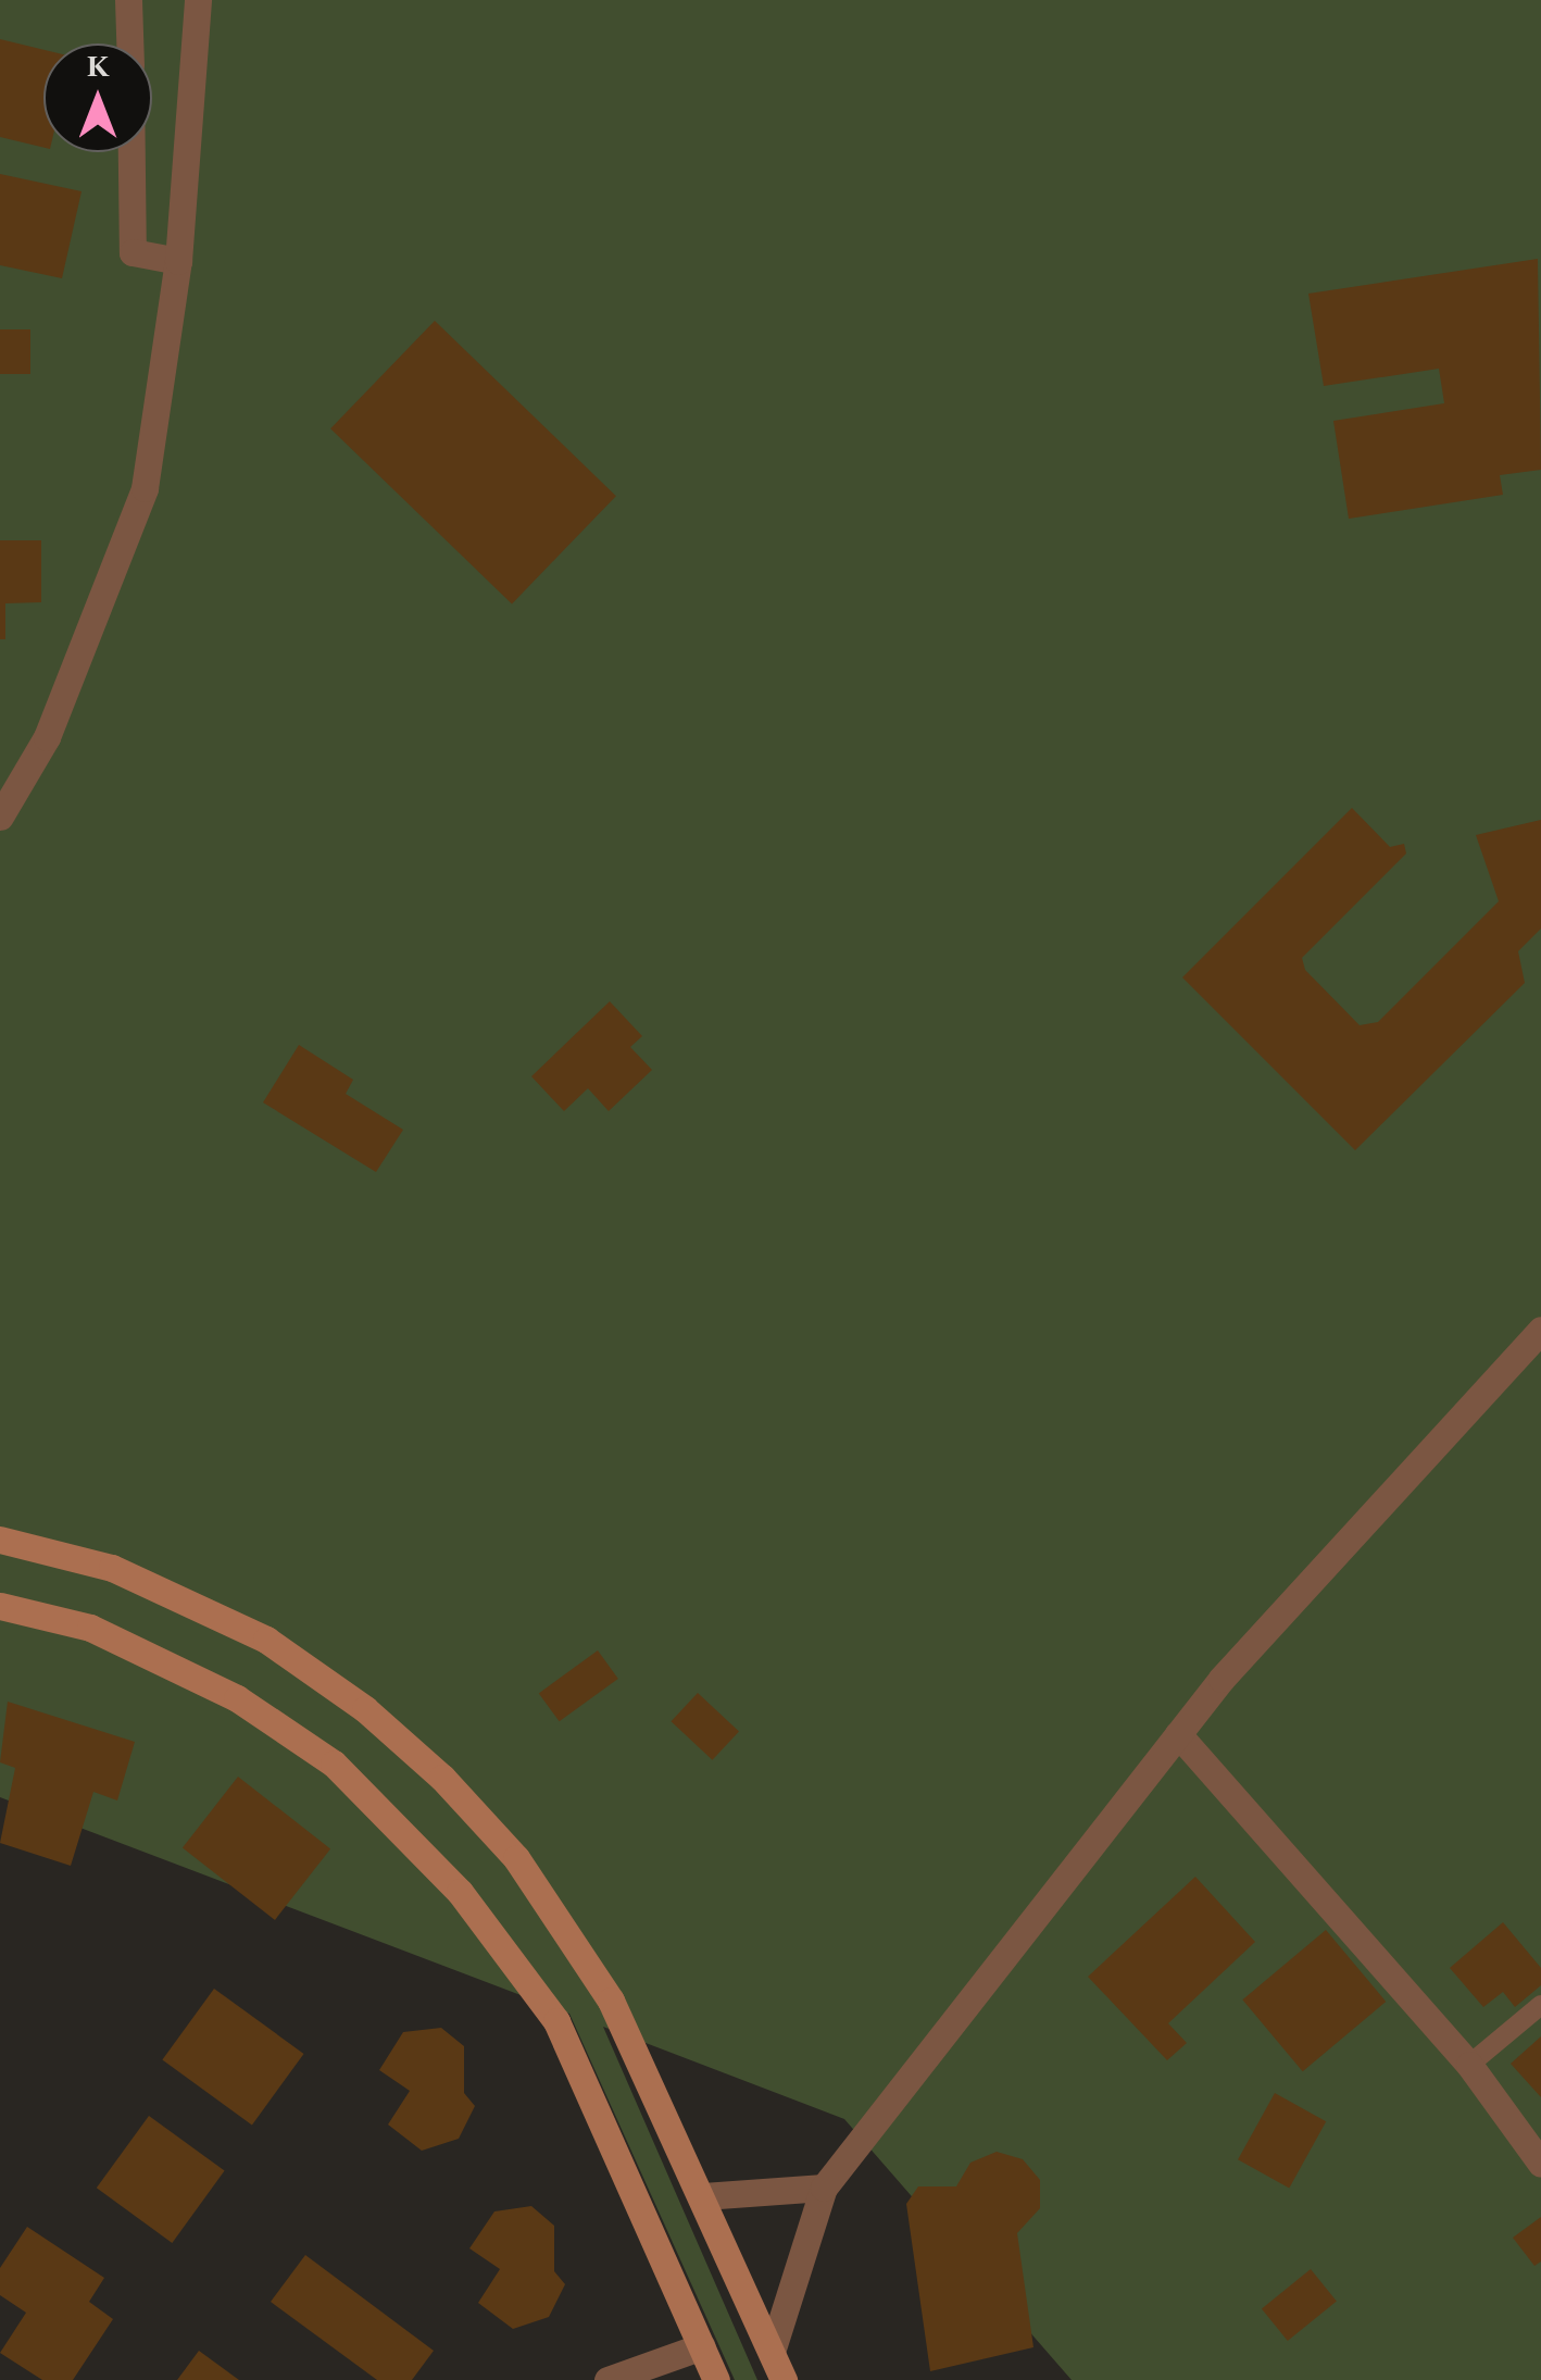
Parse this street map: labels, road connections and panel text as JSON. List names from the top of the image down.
{
  "north": "top"
}
